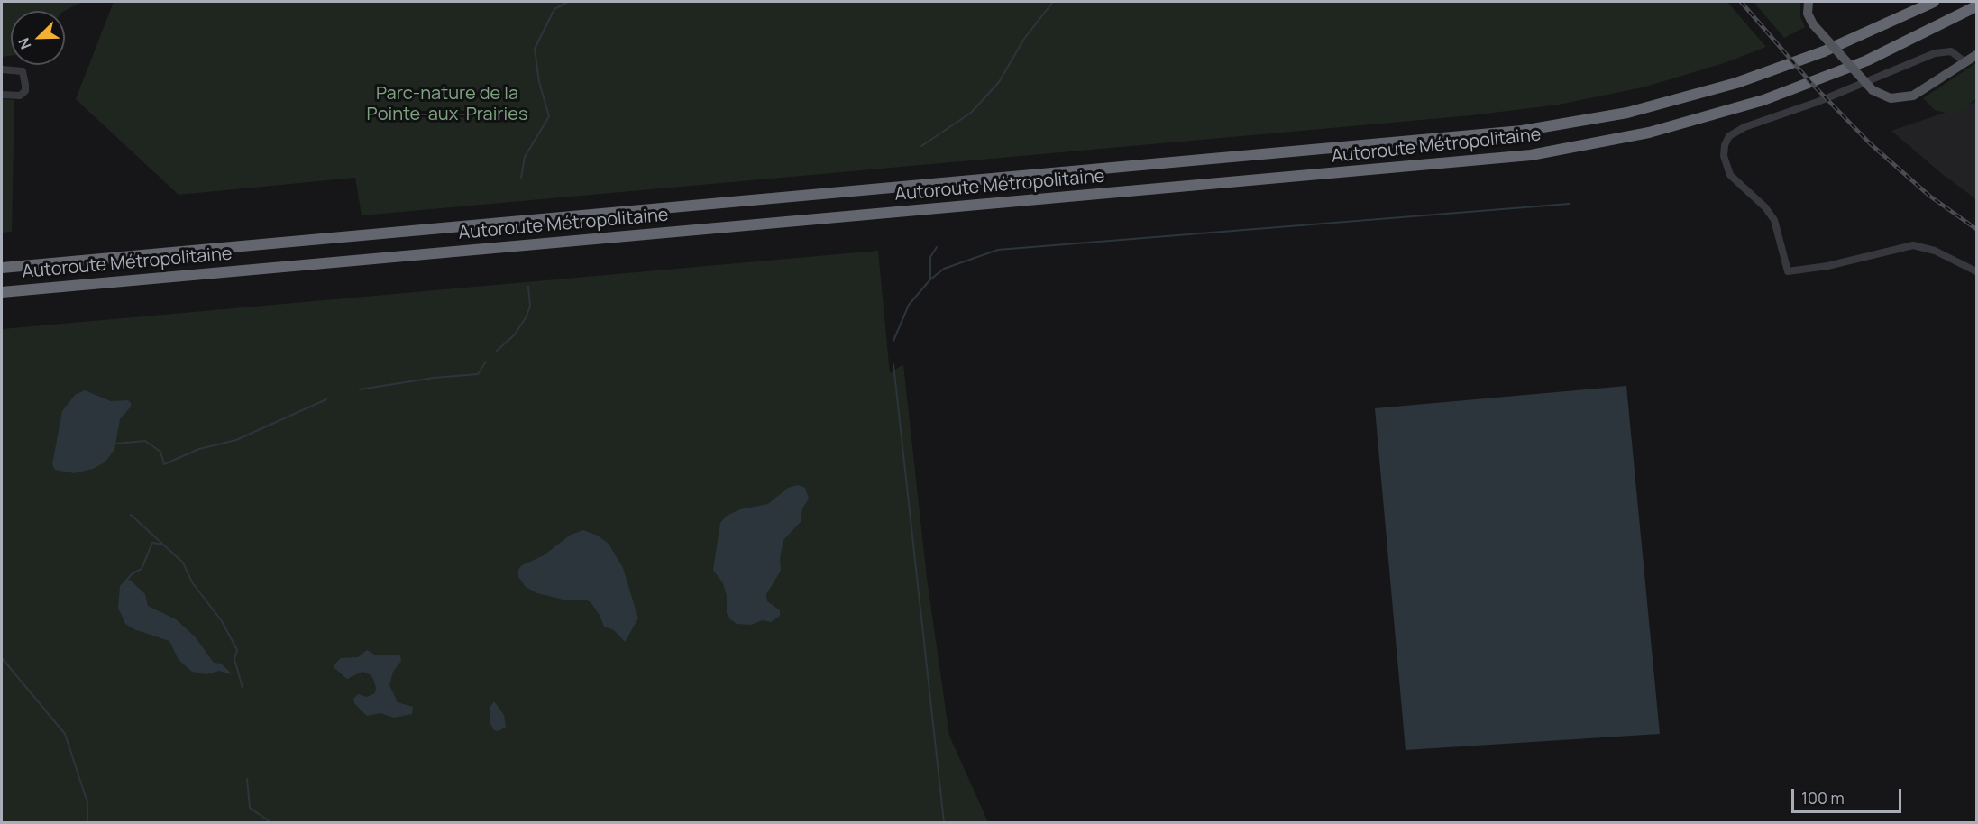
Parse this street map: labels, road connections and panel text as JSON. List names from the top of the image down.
{
  "streets": {
    "highway": ["Autoroute Métropolitaine"]
  },
  "parks": ["Parc-nature de la Pointe-aux-Prairies"],
  "scale_bar": "100 m",
  "north": "bottom left"
}
